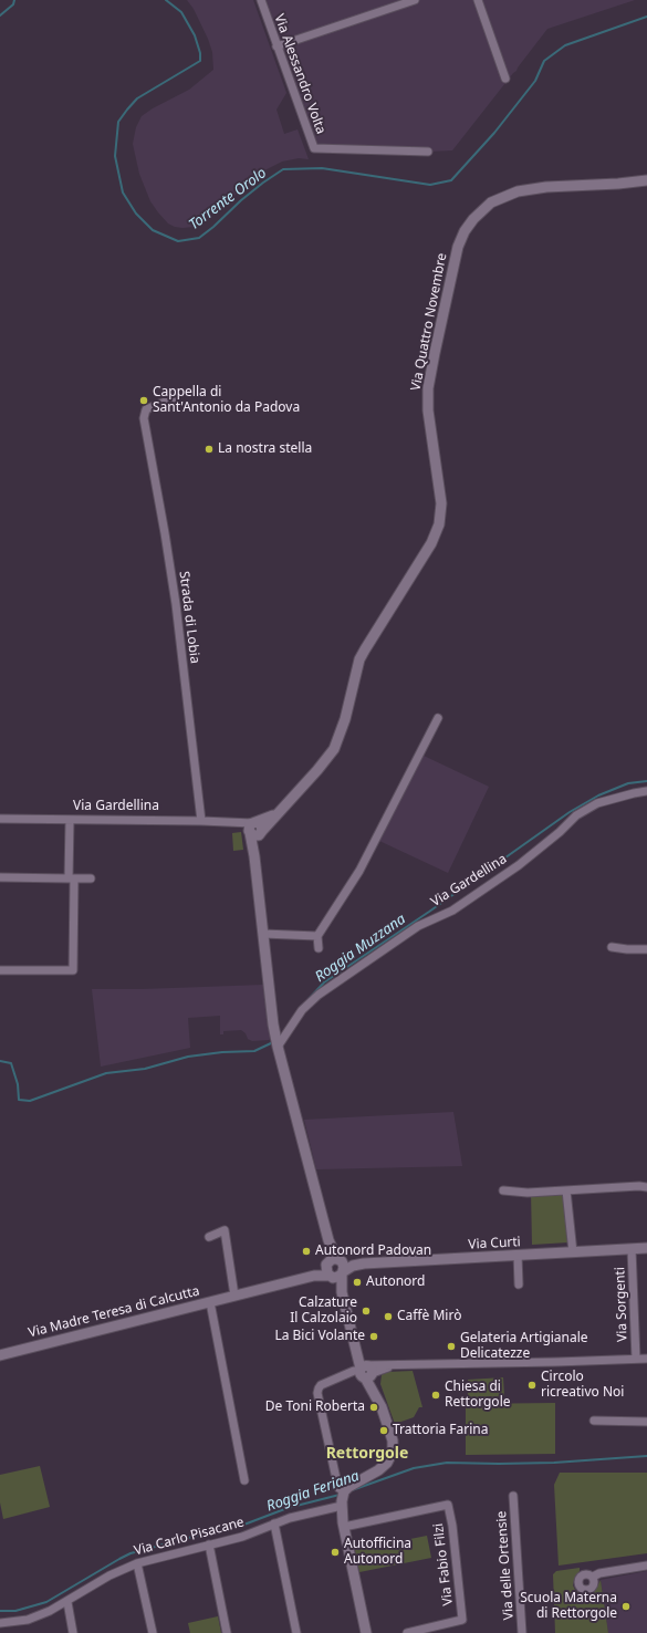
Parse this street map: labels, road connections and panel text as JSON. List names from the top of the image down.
{
  "streets": {
    "street": [
      "Via Alessandro Volta",
      "Via Quattro Novembre",
      "Strada di Lobia",
      "Via Gardellina",
      "Via Curti",
      "Via Sorgenti",
      "Via Madre Teresa di Calcutta",
      "Via Carlo Pisacane",
      "Via Fabio Filzi",
      "Via delle Ortensie"
    ]
  },
  "crossings": [
    ["Via Quattro Novembre", "Via Gardellina"],
    ["Strada di Lobia", "Via Gardellina"],
    ["Via Curti", "Via Sorgenti"],
    ["Via Curti", "Via Madre Teresa di Calcutta"]
  ],
  "districts": ["Rettorgole"],
  "water": ["Torrente Orolo", "Roggia Muzzana", "Roggia Feriana"],
  "places": [
    "Cappella di Sant'Antonio da Padova",
    "La nostra stella",
    "Autonord Padovan",
    "Autonord",
    "Calzature Il Calzolaio",
    "Caffè Mirò",
    "La Bici Volante",
    "Gelateria Artigianale Delicatezze",
    "Circolo ricreativo Noi",
    "Chiesa di Rettorgole",
    "De Toni Roberta",
    "Trattoria Farina",
    "Autofficina Autonord",
    "Scuola Materna di Rettorgole"
  ]
}
